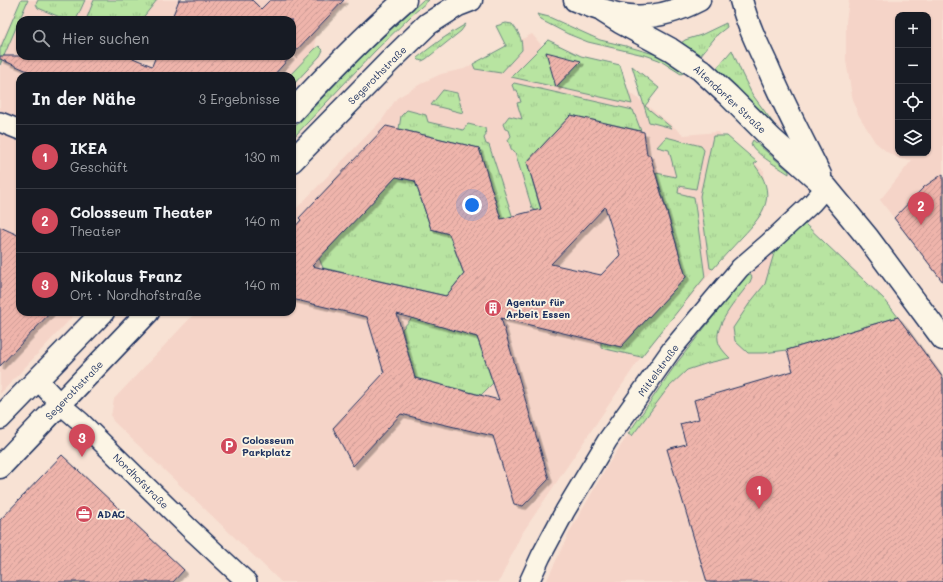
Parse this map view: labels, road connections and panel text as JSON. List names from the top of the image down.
{
  "streets": {
    "main road": ["Segerothstraße", "Altendorfer Straße"],
    "street": ["Mittelstraße", "Nordhofstraße"]
  },
  "crossings": [
    ["Segerothstraße", "Nordhofstraße"],
    ["Altendorfer Straße", "Mittelstraße"]
  ],
  "places": {
    "building": ["Agentur für Arbeit Essen"],
    "parking": ["Colosseum Parkplatz"],
    "office": ["ADAC"]
  },
  "page": {
    "map_buttons": ["+", "−"],
    "search": "Hier suchen",
    "heading": ["In der Nähe", "3 Ergebnisse"],
    "list": [
      {
        "mark": "1",
        "name": "IKEA",
        "note": "Geschäft",
        "value": "130 m"
      },
      {
        "mark": "2",
        "name": "Colosseum Theater",
        "note": "Theater",
        "value": "140 m"
      },
      {
        "mark": "3",
        "name": "Nikolaus Franz",
        "note": "Ort · Nordhofstraße",
        "value": "140 m"
      }
    ],
    "pins": ["2", "3", "1"]
  }
}
